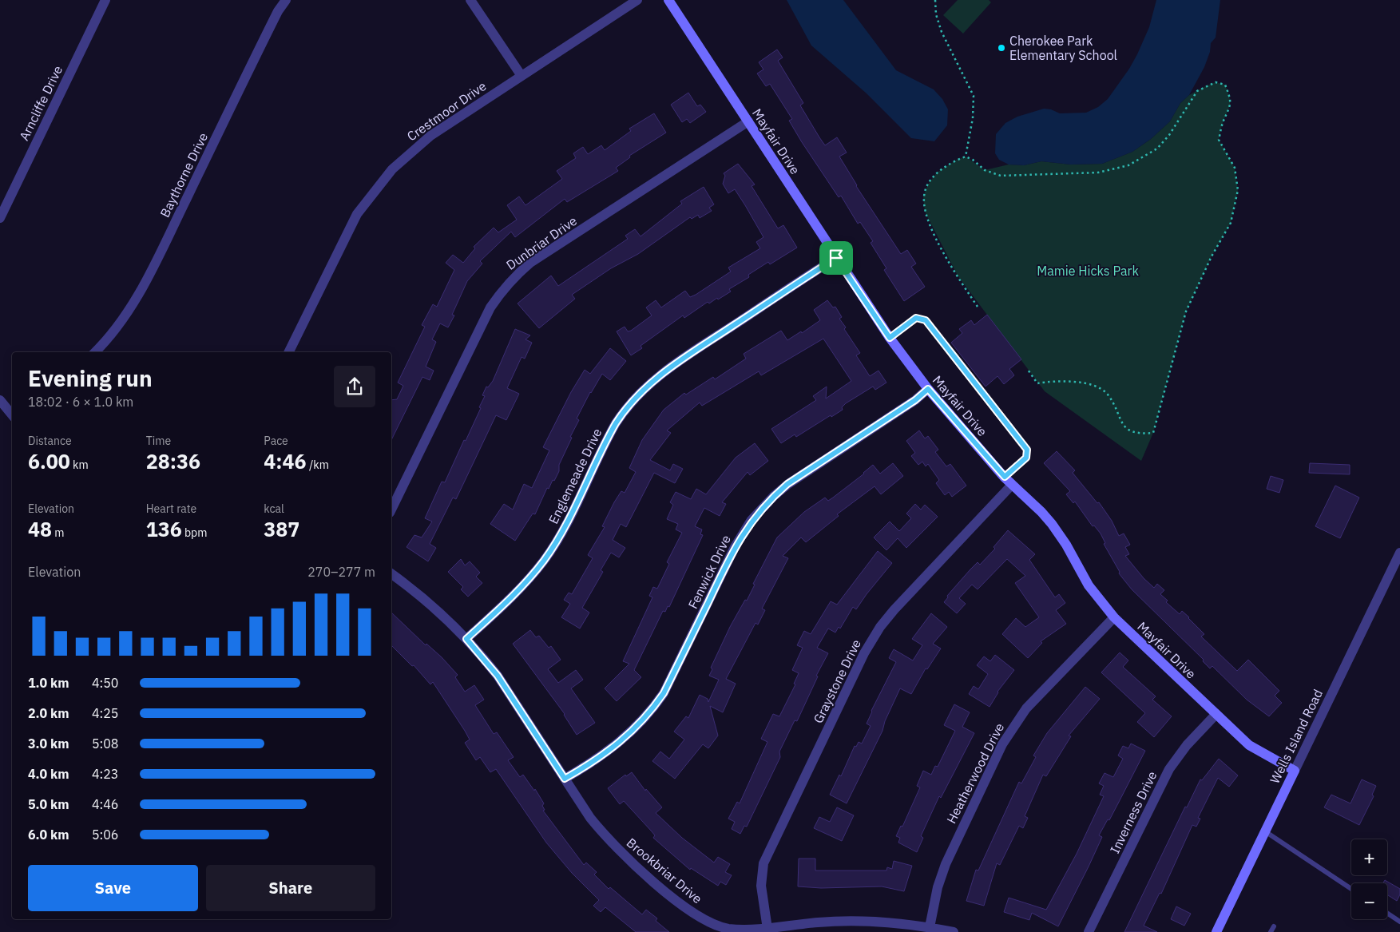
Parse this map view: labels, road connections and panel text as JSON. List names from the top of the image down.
{
  "streets": {
    "street": [
      "Arncliffe Drive",
      "Crestmoor Drive",
      "Mayfair Drive",
      "Baythorne Drive",
      "Dunbriar Drive",
      "Englemeade Drive",
      "Fenwick Drive",
      "Graystone Drive",
      "Wells Island Road",
      "Heatherwood Drive",
      "Inverness Drive",
      "Brookbriar Drive"
    ]
  },
  "crossings": [
    ["Mayfair Drive", "Dunbriar Drive"],
    ["Mayfair Drive", "Englemeade Drive"],
    ["Mayfair Drive", "Fenwick Drive"],
    ["Mayfair Drive", "Graystone Drive"],
    ["Mayfair Drive", "Wells Island Road"],
    ["Mayfair Drive", "Heatherwood Drive"],
    ["Mayfair Drive", "Inverness Drive"],
    ["Englemeade Drive", "Brookbriar Drive"],
    ["Fenwick Drive", "Brookbriar Drive"],
    ["Graystone Drive", "Brookbriar Drive"],
    ["Heatherwood Drive", "Brookbriar Drive"]
  ],
  "parks": ["Mamie Hicks Park"],
  "places": ["Cherokee Park Elementary School"],
  "page": {
    "heading": ["Evening run", "18:02 · 6 × 1.0 km"],
    "stats": [
      ["Distance", "6.00 km"],
      ["Time", "28:36"],
      ["Pace", "4:46 /km"],
      ["Elevation", "48 m"],
      ["Heart rate", "136 bpm"],
      ["kcal", "387"]
    ],
    "chart": ["Elevation", "270–277 m"],
    "list": [
      {
        "name": "1.0 km",
        "note": "4:50"
      },
      {
        "name": "2.0 km",
        "note": "4:25"
      },
      {
        "name": "3.0 km",
        "note": "5:08"
      },
      {
        "name": "4.0 km",
        "note": "4:23"
      },
      {
        "name": "5.0 km",
        "note": "4:46"
      },
      {
        "name": "6.0 km",
        "note": "5:06"
      }
    ],
    "map_buttons": ["+", "−"],
    "buttons": ["Save", "Share"]
  }
}
